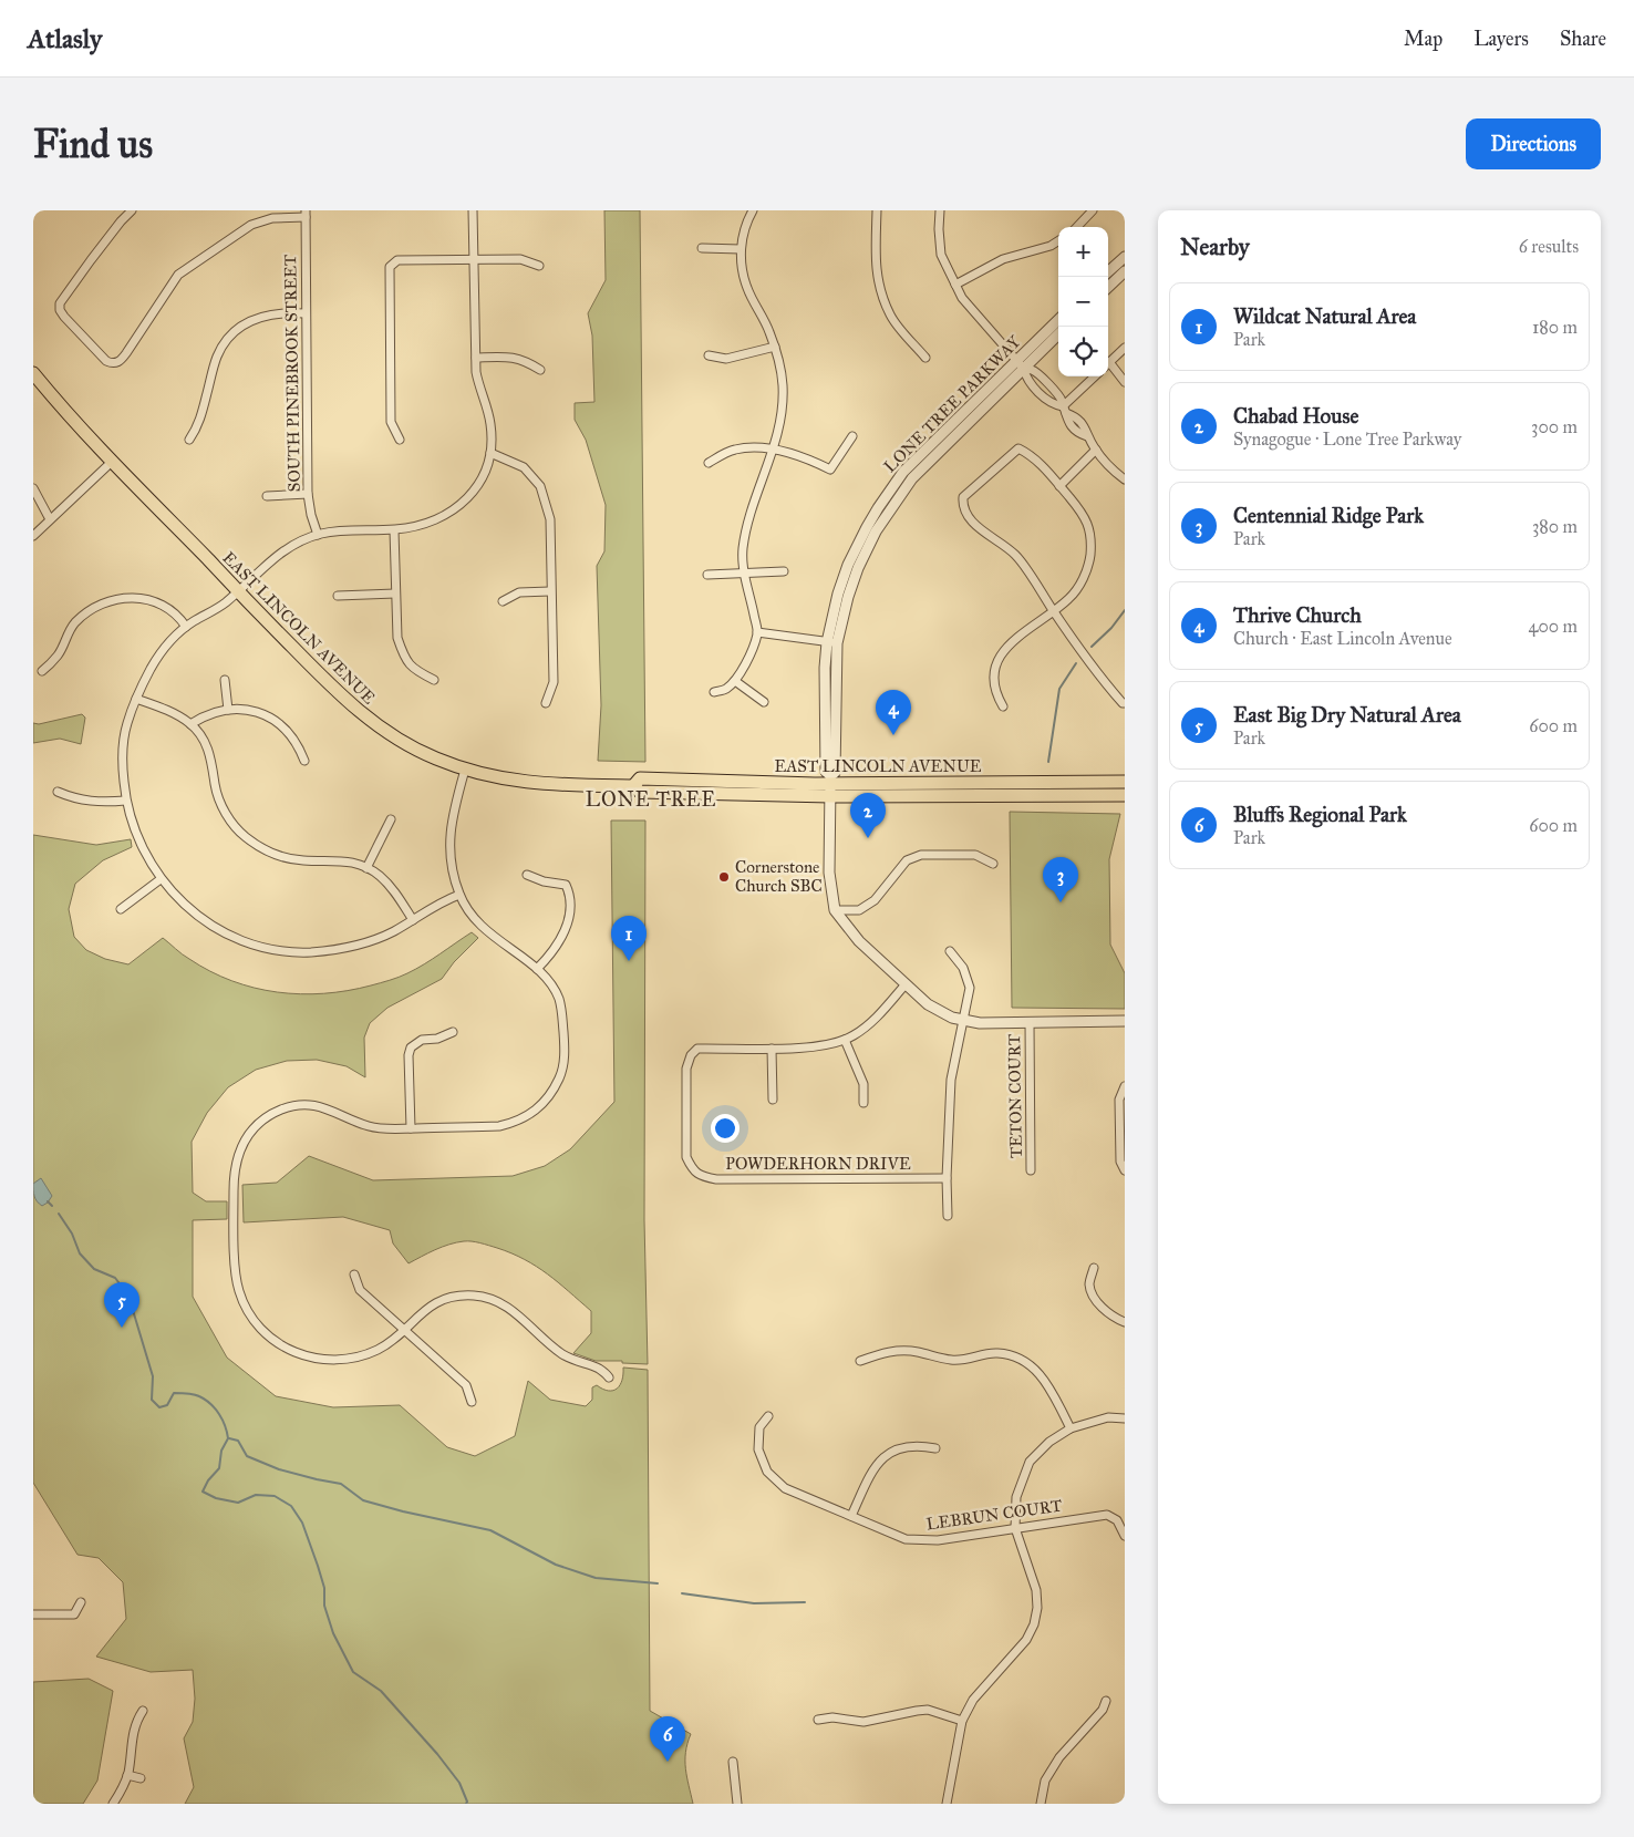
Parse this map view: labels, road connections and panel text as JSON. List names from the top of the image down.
{
  "streets": {
    "main road": ["EAST LINCOLN AVENUE"],
    "street": [
      "SOUTH PINEBROOK STREET",
      "LONE TREE PARKWAY",
      "TETON COURT",
      "POWDERHORN DRIVE",
      "LEBRUN COURT"
    ]
  },
  "crossings": [
    ["LONE TREE PARKWAY", "EAST LINCOLN AVENUE"],
    ["LONE TREE PARKWAY", "TETON COURT"]
  ],
  "districts": ["LONE TREE"],
  "places": ["Cornerstone Church SBC"],
  "page": {
    "header": "Atlasly",
    "nav": ["Map", "Layers", "Share"],
    "buttons": "Directions",
    "title": "Find us",
    "heading": ["Nearby", "6 results"],
    "map_buttons": ["+", "−"],
    "list": [
      {
        "mark": "1",
        "name": "Wildcat Natural Area",
        "note": "Park",
        "value": "180 m"
      },
      {
        "mark": "2",
        "name": "Chabad House",
        "note": "Synagogue · Lone Tree Parkway",
        "value": "300 m"
      },
      {
        "mark": "3",
        "name": "Centennial Ridge Park",
        "note": "Park",
        "value": "380 m"
      },
      {
        "mark": "4",
        "name": "Thrive Church",
        "note": "Church · East Lincoln Avenue",
        "value": "400 m"
      },
      {
        "mark": "5",
        "name": "East Big Dry Natural Area",
        "note": "Park",
        "value": "600 m"
      },
      {
        "mark": "6",
        "name": "Bluffs Regional Park",
        "note": "Park",
        "value": "600 m"
      }
    ],
    "pins": [
      "4",
      "2",
      "3",
      "1",
      "5",
      "6"
    ]
  }
}
